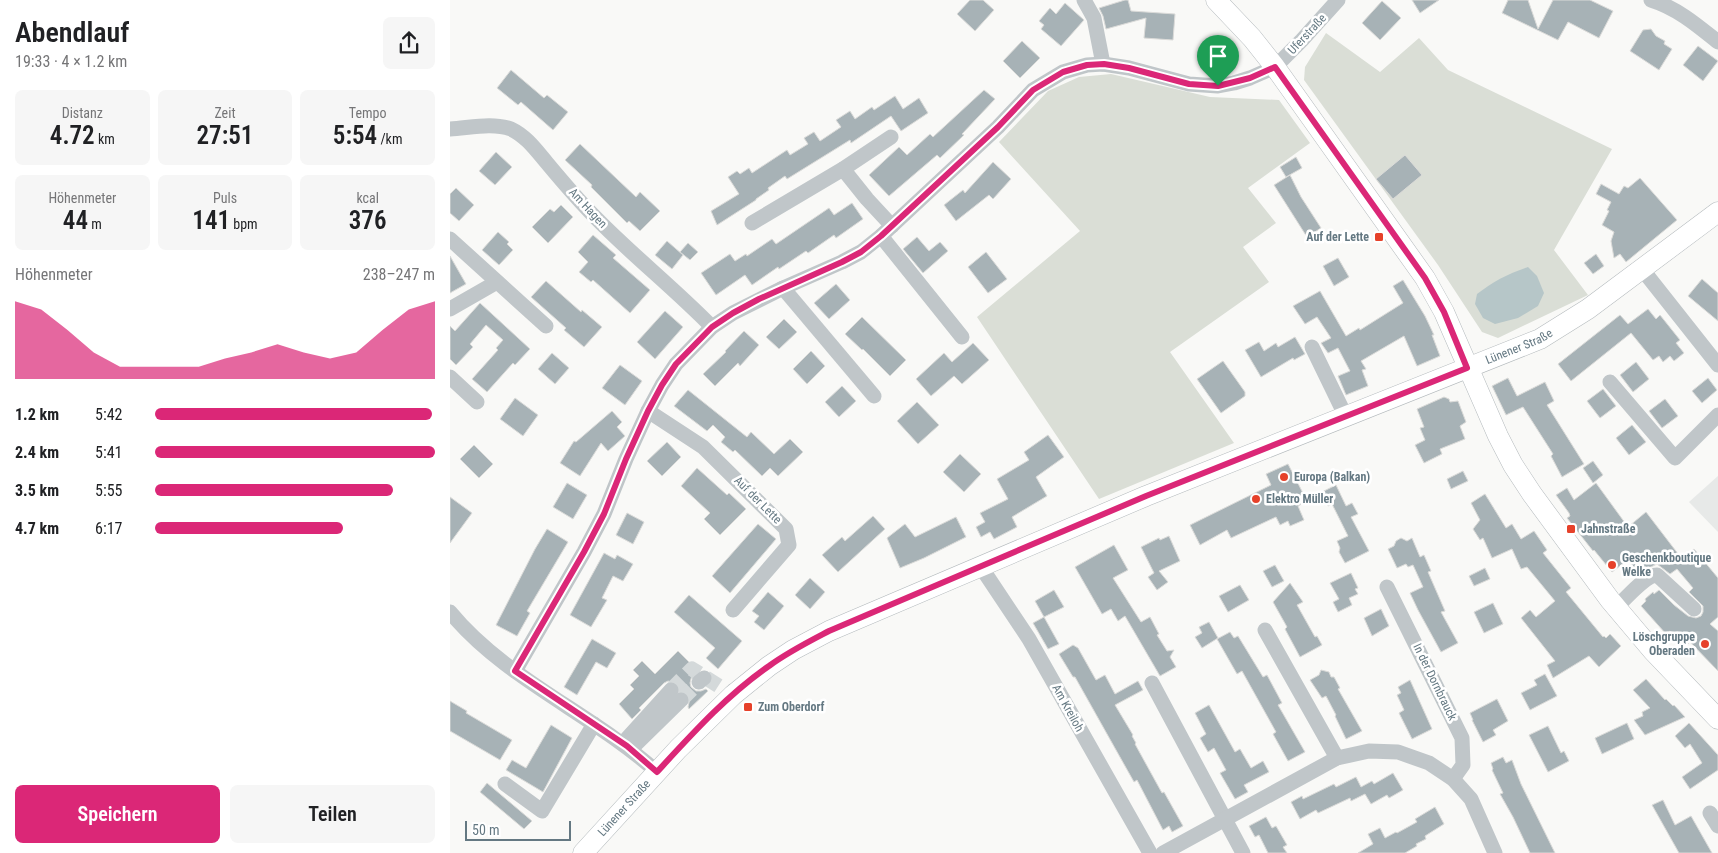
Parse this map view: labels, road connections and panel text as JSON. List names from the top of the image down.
{
  "streets": {
    "main road": ["Lünener Straße"],
    "street": [
      "Uferstraße",
      "Am Hagen",
      "Auf der Lette",
      "In der Dornbrauck",
      "Am Kreiloh"
    ]
  },
  "crossings": [
    ["Lünener Straße", "Am Kreiloh"]
  ],
  "places": {
    "transit": ["Auf der Lette", "Jahnstraße", "Zum Oberdorf"],
    "other": [
      "Europa (Balkan)",
      "Elektro Müller",
      "Geschenkboutique Welke",
      "Löschgruppe Oberaden"
    ]
  },
  "scale_bar": "50 m",
  "page": {
    "heading": ["Abendlauf", "19:33 · 4 × 1.2 km"],
    "stats": [
      ["Distanz", "4.72 km"],
      ["Zeit", "27:51"],
      ["Tempo", "5:54 /km"],
      ["Höhenmeter", "44 m"],
      ["Puls", "141 bpm"],
      ["kcal", "376"]
    ],
    "chart": ["Höhenmeter", "238–247 m"],
    "list": [
      {
        "name": "1.2 km",
        "note": "5:42"
      },
      {
        "name": "2.4 km",
        "note": "5:41"
      },
      {
        "name": "3.5 km",
        "note": "5:55"
      },
      {
        "name": "4.7 km",
        "note": "6:17"
      }
    ],
    "buttons": ["Speichern", "Teilen"],
    "scale": "50 m"
  }
}
